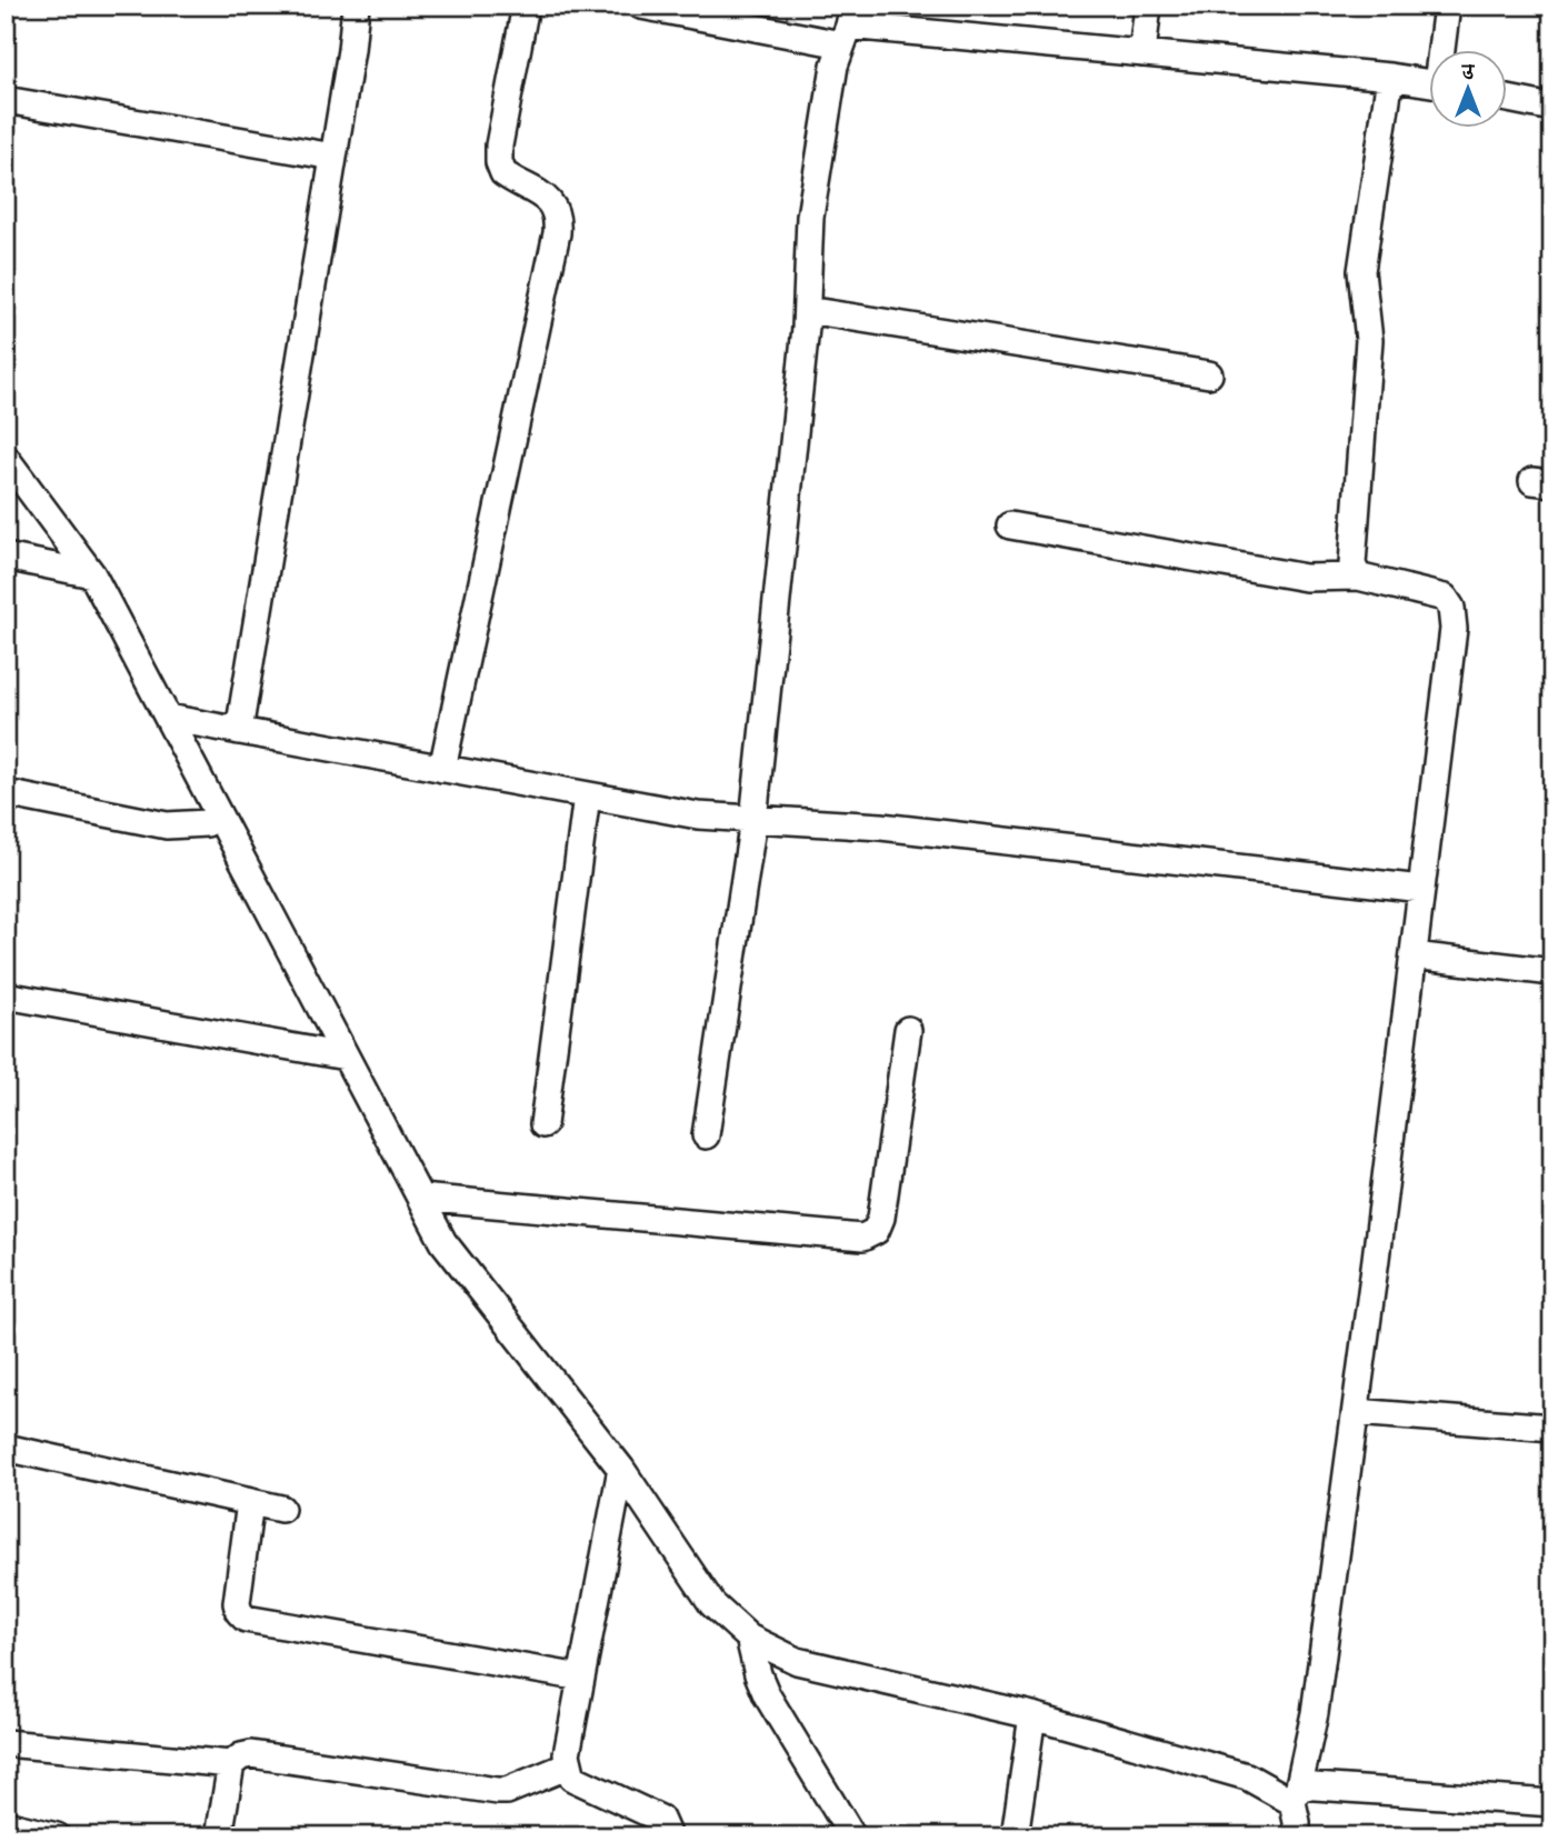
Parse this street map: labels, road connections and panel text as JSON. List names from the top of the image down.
{
  "north": "top"
}
